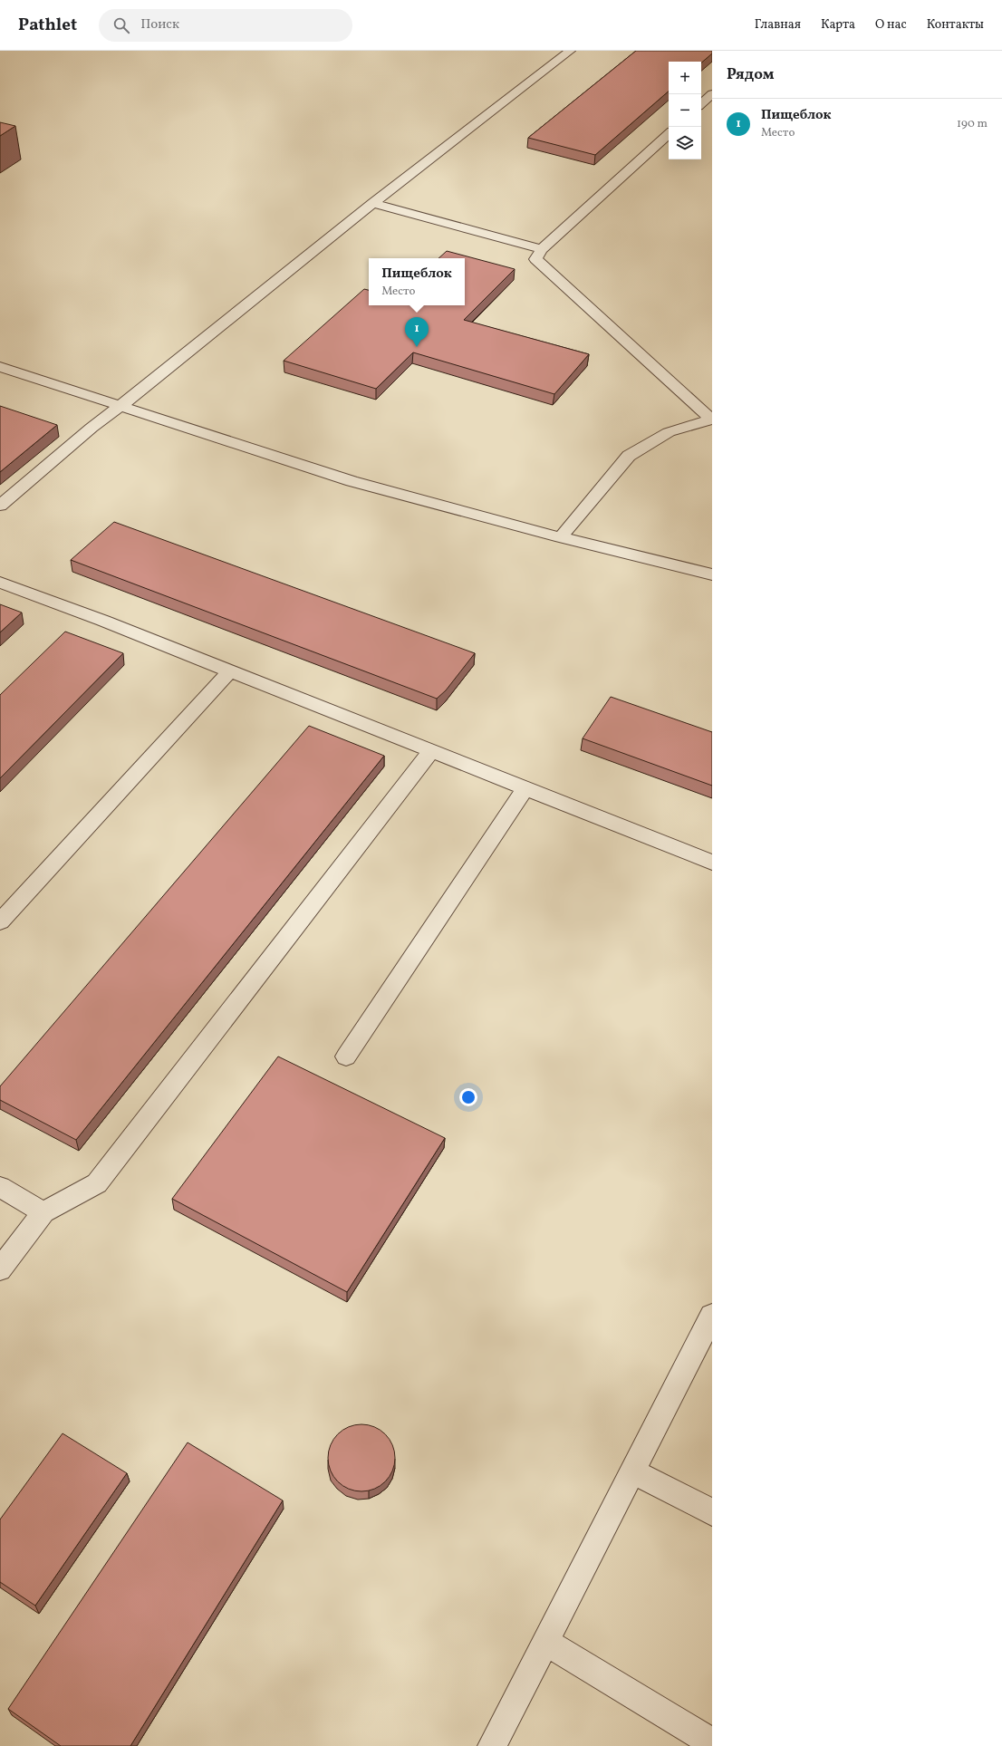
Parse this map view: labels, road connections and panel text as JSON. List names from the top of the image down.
{
  "page": {
    "header": "Pathlet",
    "search": "Поиск",
    "nav": [
      "Главная",
      "Карта",
      "О нас",
      "Контакты"
    ],
    "heading": "Рядом",
    "map_buttons": ["+", "−"],
    "list": [
      {
        "mark": "1",
        "name": "Пищеблок",
        "note": "Место",
        "value": "190 m"
      }
    ],
    "popup": ["Пищеблок", "Место"],
    "pins": "1"
  }
}
